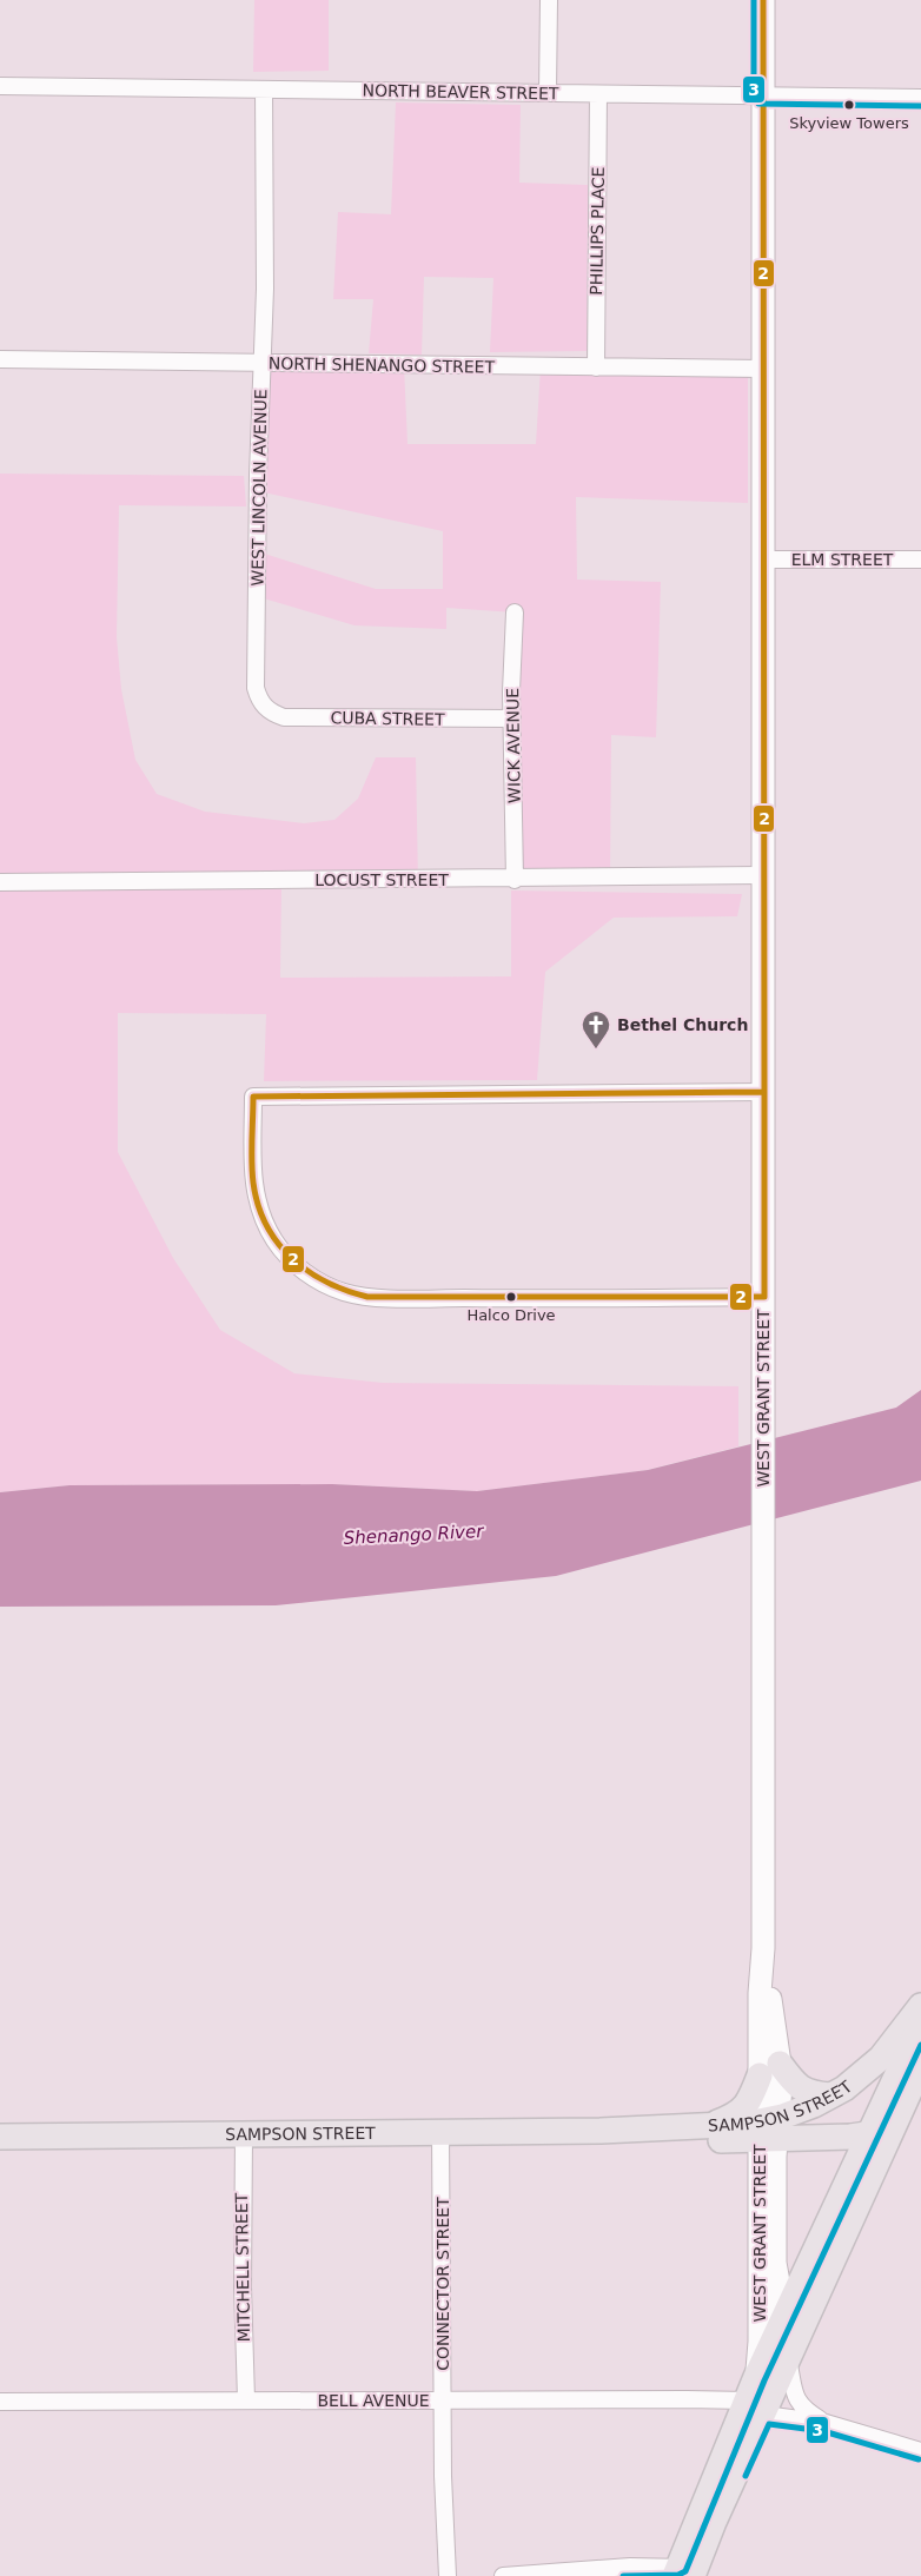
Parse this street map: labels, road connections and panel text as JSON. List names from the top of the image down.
{
  "streets": {
    "main road": ["SAMPSON STREET"],
    "street": [
      "NORTH BEAVER STREET",
      "PHILLIPS PLACE",
      "NORTH SHENANGO STREET",
      "WEST LINCOLN AVENUE",
      "ELM STREET",
      "CUBA STREET",
      "WICK AVENUE",
      "LOCUST STREET",
      "WEST GRANT STREET",
      "MITCHELL STREET",
      "CONNECTOR STREET",
      "BELL AVENUE"
    ]
  },
  "crossings": [
    ["NORTH BEAVER STREET", "PHILLIPS PLACE"],
    ["NORTH BEAVER STREET", "WEST LINCOLN AVENUE"],
    ["NORTH BEAVER STREET", "WEST GRANT STREET"],
    ["PHILLIPS PLACE", "NORTH SHENANGO STREET"],
    ["NORTH SHENANGO STREET", "WEST LINCOLN AVENUE"],
    ["NORTH SHENANGO STREET", "WEST GRANT STREET"],
    ["WEST LINCOLN AVENUE", "CUBA STREET"],
    ["ELM STREET", "WEST GRANT STREET"],
    ["CUBA STREET", "WICK AVENUE"],
    ["WICK AVENUE", "LOCUST STREET"],
    ["LOCUST STREET", "WEST GRANT STREET"],
    ["WEST GRANT STREET", "SAMPSON STREET"],
    ["SAMPSON STREET", "MITCHELL STREET"],
    ["SAMPSON STREET", "CONNECTOR STREET"],
    ["MITCHELL STREET", "BELL AVENUE"],
    ["CONNECTOR STREET", "BELL AVENUE"]
  ],
  "water": ["Shenango River"],
  "places": {
    "other": ["Skyview Towers", "Halco Drive"],
    "church": ["Bethel Church"]
  },
  "lines": ["transit line 2", "transit line 3"]
}
